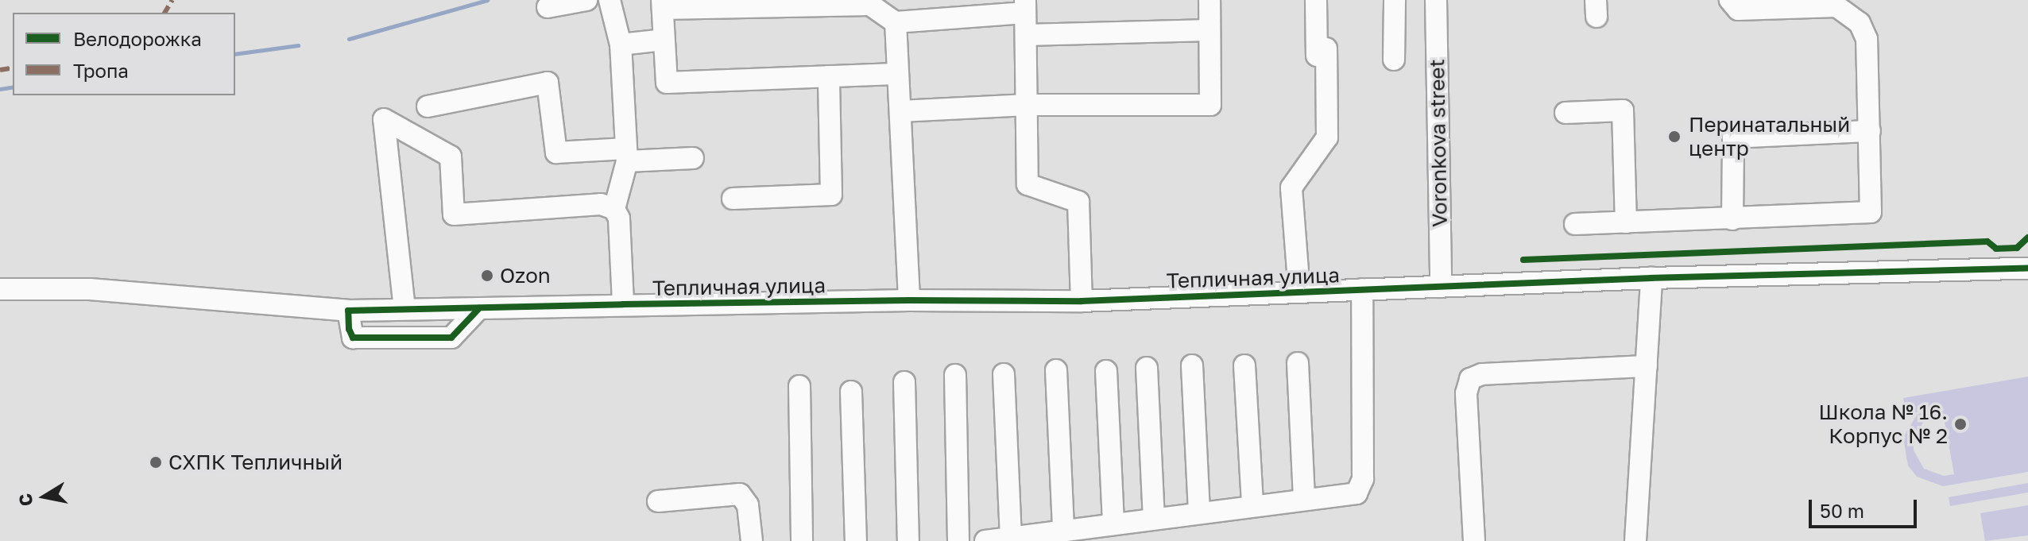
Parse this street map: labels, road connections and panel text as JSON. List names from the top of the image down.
{
  "streets": {
    "street": ["Voronkova street", "Тепличная улица"]
  },
  "crossings": [
    ["Voronkova street", "Тепличная улица"]
  ],
  "places": [
    "Перинатальный центр",
    "Ozon",
    "Школа № 16. Корпус № 2",
    "СХПК Тепличный"
  ],
  "legend": ["Велодорожка", "Тропа"],
  "scale_bar": "50 m",
  "north": "left"
}
